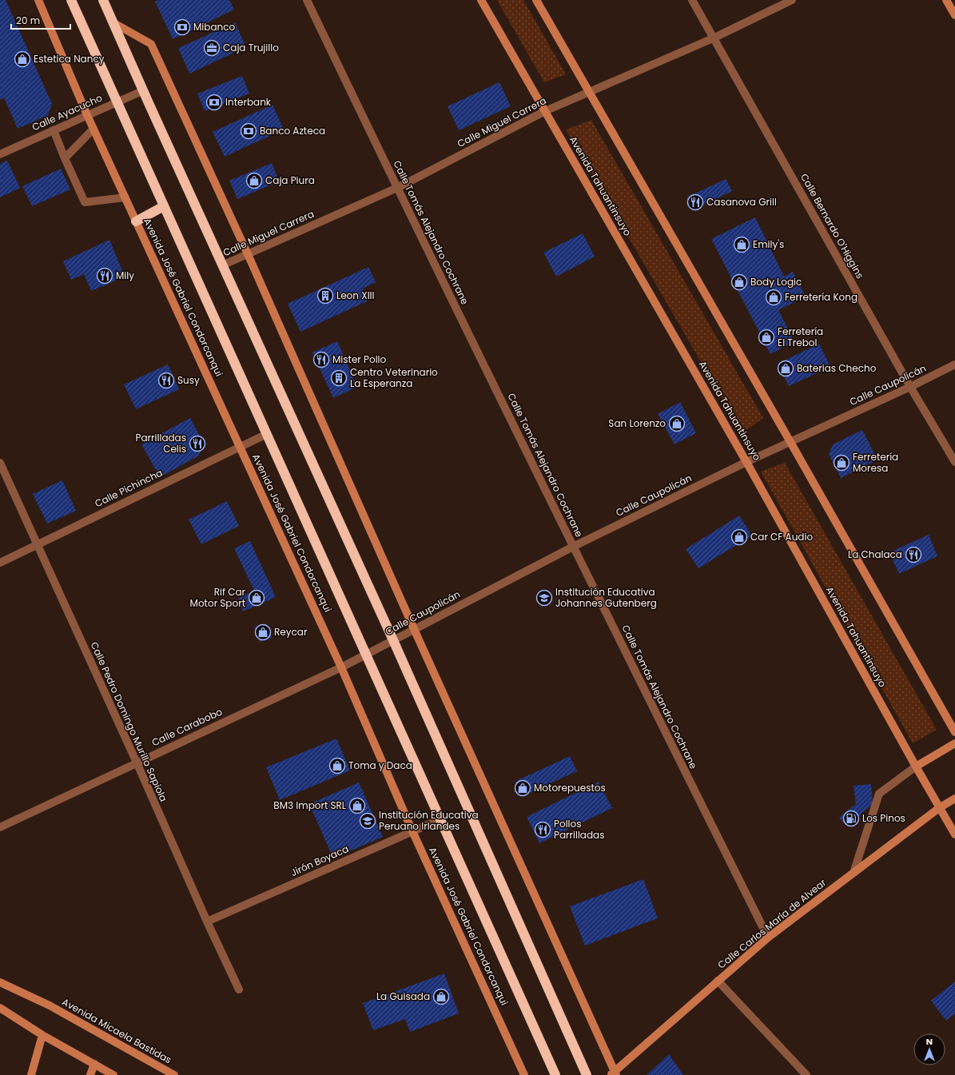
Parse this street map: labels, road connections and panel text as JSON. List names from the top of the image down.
{
  "streets": {
    "highway": ["Avenida José Gabriel Condorcanqui"],
    "street": [
      "Calle Ayacucho",
      "Calle Miguel Carrera",
      "Avenida Tahuantinsuyo",
      "Calle Bernardo O'Higgins",
      "Calle Tomás Alejandro Cochrane",
      "Calle Caupolicán",
      "Calle Pichincha",
      "Calle Pedro Domingo Murillo Sapiola",
      "Calle Carabobo",
      "Jirón Boyaca",
      "Calle Carlos María de Alvear",
      "Avenida Micaela Bastidas"
    ]
  },
  "crossings": [
    ["Calle Ayacucho", "Avenida José Gabriel Condorcanqui"],
    ["Calle Miguel Carrera", "Avenida Tahuantinsuyo"],
    ["Calle Miguel Carrera", "Calle Bernardo O'Higgins"],
    ["Calle Miguel Carrera", "Calle Tomás Alejandro Cochrane"],
    ["Avenida Tahuantinsuyo", "Calle Caupolicán"],
    ["Avenida Tahuantinsuyo", "Calle Carlos María de Alvear"],
    ["Calle Bernardo O'Higgins", "Calle Caupolicán"],
    ["Calle Tomás Alejandro Cochrane", "Calle Caupolicán"],
    ["Calle Tomás Alejandro Cochrane", "Calle Carlos María de Alvear"],
    ["Avenida José Gabriel Condorcanqui", "Calle Caupolicán"],
    ["Avenida José Gabriel Condorcanqui", "Calle Pichincha"],
    ["Avenida José Gabriel Condorcanqui", "Calle Carabobo"],
    ["Avenida José Gabriel Condorcanqui", "Jirón Boyaca"],
    ["Calle Caupolicán", "Calle Carabobo"],
    ["Calle Pichincha", "Calle Pedro Domingo Murillo Sapiola"],
    ["Calle Pedro Domingo Murillo Sapiola", "Calle Carabobo"],
    ["Calle Pedro Domingo Murillo Sapiola", "Jirón Boyaca"]
  ],
  "places": {
    "bank": ["Mibanco", "Interbank", "Banco Azteca"],
    "office": ["Caja Trujillo"],
    "shop": [
      "Estetica Nancy",
      "Caja Piura",
      "Emily's",
      "Body Logic",
      "Ferretería Kong",
      "Ferretería El Trebol",
      "Baterias Checho",
      "San Lorenzo",
      "Ferretería Moresa",
      "Car CF Audio",
      "Rif Car Motor Sport",
      "Reycar",
      "Toma y Daca",
      "Motorepuestos",
      "BM3 Import SRL",
      "La Guisada"
    ],
    "restaurant": [
      "Casanova Grill",
      "Mily",
      "Mister Pollo",
      "Susy",
      "Parrilladas Celis",
      "La Chalaca",
      "Pollos Parrilladas"
    ],
    "building": ["Leon XIII", "Centro Veterinario La Esperanza"],
    "school or university": ["Institución Educativa Johannes Gutenberg", "Institución Educativa Peruano Irlandes"],
    "fuel station": ["Los Pinos"]
  },
  "scale_bar": "20 m",
  "north": "top"
}
